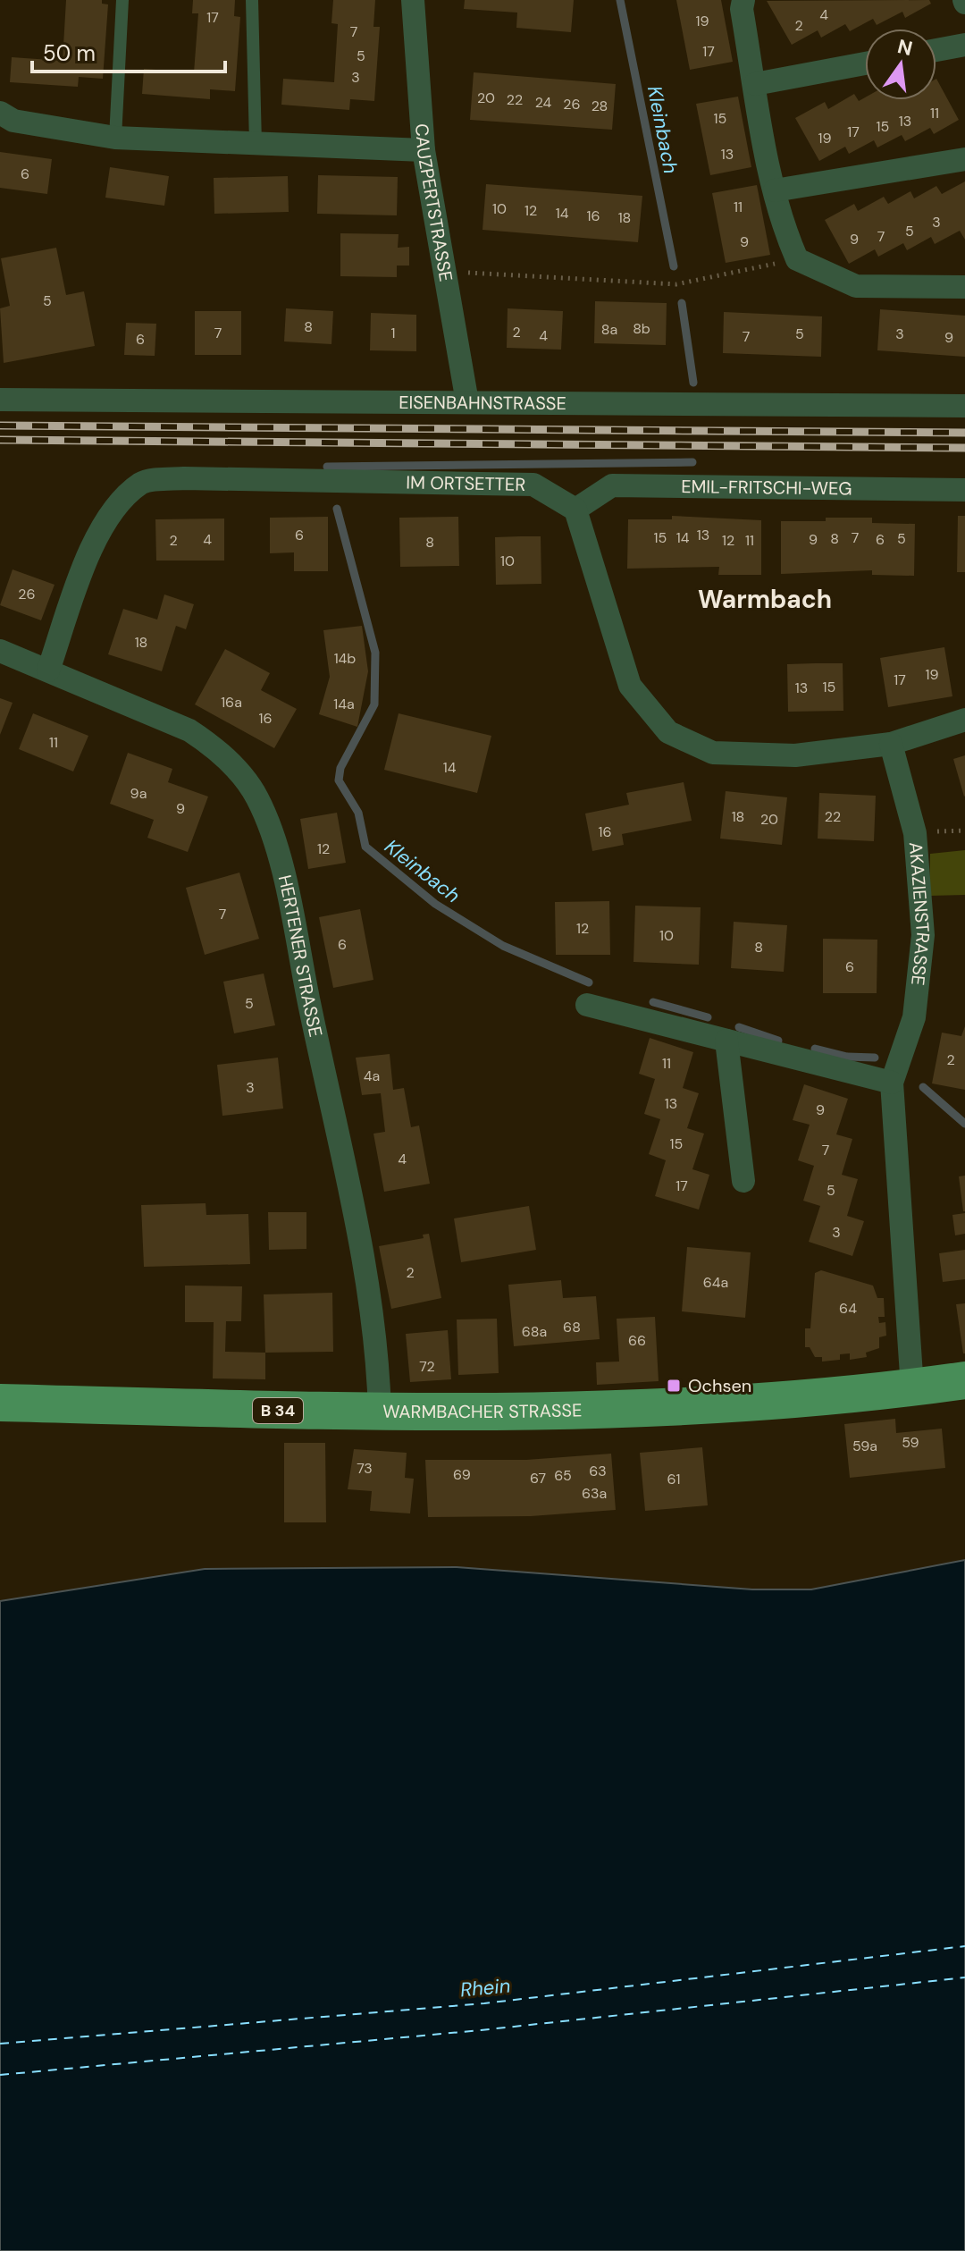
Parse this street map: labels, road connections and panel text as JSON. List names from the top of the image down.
{
  "streets": {
    "main road": ["B 34", "WARMBACHER STRASSE"],
    "street": [
      "CAUZPERTSTRASSE",
      "EISENBAHNSTRASSE",
      "IM ORTSETTER",
      "EMIL-FRITSCHI-WEG",
      "AKAZIENSTRASSE",
      "HERTENER STRASSE"
    ]
  },
  "crossings": [
    ["CAUZPERTSTRASSE", "EISENBAHNSTRASSE"],
    ["IM ORTSETTER", "EMIL-FRITSCHI-WEG"],
    ["IM ORTSETTER", "HERTENER STRASSE"],
    ["AKAZIENSTRASSE", "WARMBACHER STRASSE"],
    ["HERTENER STRASSE", "WARMBACHER STRASSE"]
  ],
  "districts": ["Warmbach"],
  "water": ["Kleinbach", "Rhein"],
  "places": {
    "transit": ["Ochsen"]
  },
  "house_numbers": [
    "4",
    "17",
    "19",
    "2",
    "7",
    "17",
    "5",
    "3",
    "20",
    "22",
    "24",
    "26",
    "28",
    "11",
    "15",
    "13",
    "15",
    "17",
    "19",
    "13",
    "6",
    "11",
    "10",
    "12",
    "14",
    "16",
    "18",
    "3",
    "5",
    "7",
    "9",
    "9",
    "5",
    "8",
    "8b",
    "8a",
    "2",
    "7",
    "1",
    "5",
    "3",
    "4",
    "7",
    "9",
    "6",
    "6",
    "13",
    "15",
    "14",
    "7",
    "8",
    "5",
    "4",
    "9",
    "6",
    "2",
    "12",
    "11",
    "8",
    "10",
    "26",
    "18",
    "14b",
    "19",
    "17",
    "15",
    "13",
    "16a",
    "14a",
    "16",
    "11",
    "14",
    "9a",
    "9",
    "18",
    "22",
    "20",
    "16",
    "12",
    "7",
    "12",
    "10",
    "6",
    "8",
    "6",
    "5",
    "2",
    "11",
    "4a",
    "3",
    "13",
    "9",
    "15",
    "7",
    "4",
    "17",
    "5",
    "3",
    "2",
    "64a",
    "64",
    "68",
    "68a",
    "66",
    "72",
    "59",
    "59a",
    "73",
    "63",
    "69",
    "65",
    "67",
    "61",
    "63a"
  ],
  "scale_bar": "50 m",
  "north": "top"
}
